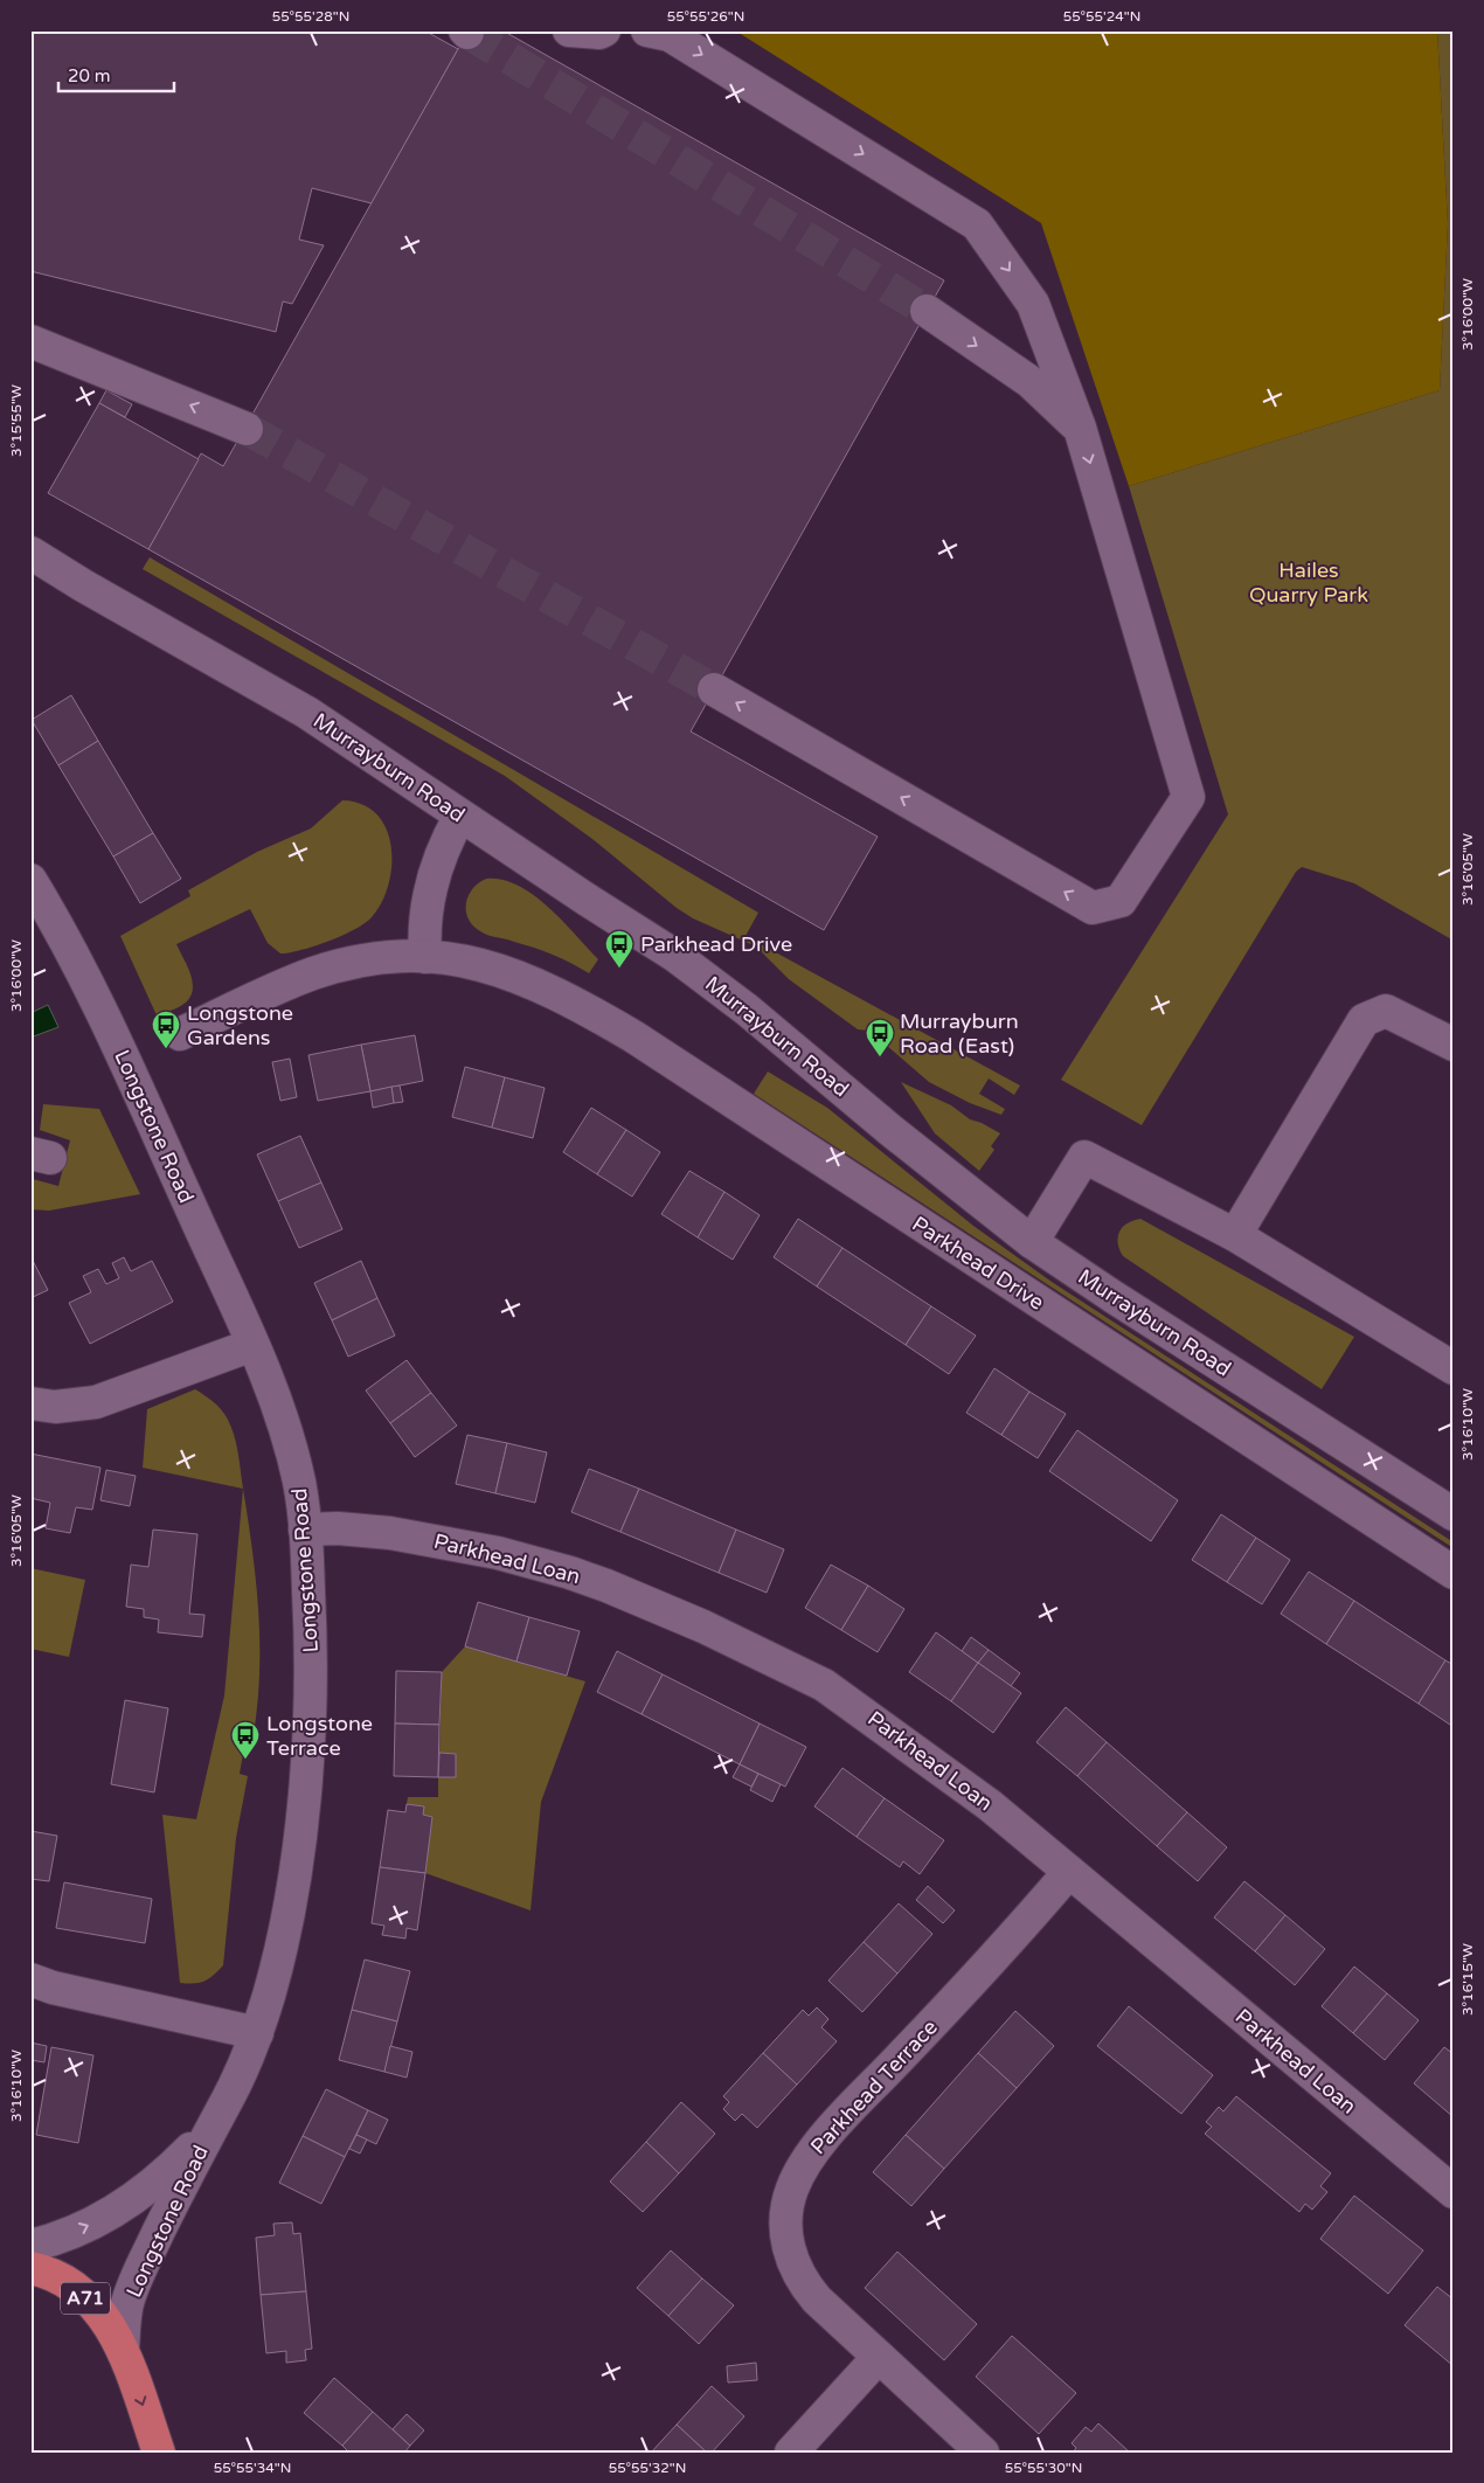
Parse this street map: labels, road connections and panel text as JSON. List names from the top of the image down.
{
  "streets": {
    "main road": ["A71"],
    "street": [
      "Murrayburn Road",
      "Longstone Road",
      "Parkhead Drive",
      "Parkhead Loan",
      "Parkhead Terrace"
    ]
  },
  "crossings": [
    ["Longstone Road", "Parkhead Loan"],
    ["Longstone Road", "A71"],
    ["Parkhead Loan", "Parkhead Terrace"]
  ],
  "parks": ["Hailes Quarry Park"],
  "places": {
    "bus stop": [
      "Parkhead Drive",
      "Longstone Gardens",
      "Murrayburn Road (East)",
      "Longstone Terrace"
    ]
  },
  "scale_bar": "20 m",
  "coordinates": [
    "55°55'28\"N",
    "55°55'26\"N",
    "55°55'24\"N",
    "3°16'00\"W",
    "3°15'55\"W",
    "3°16'05\"W",
    "3°16'10\"W",
    "3°16'15\"W",
    "55°55'34\"N",
    "55°55'32\"N",
    "55°55'30\"N"
  ]
}
